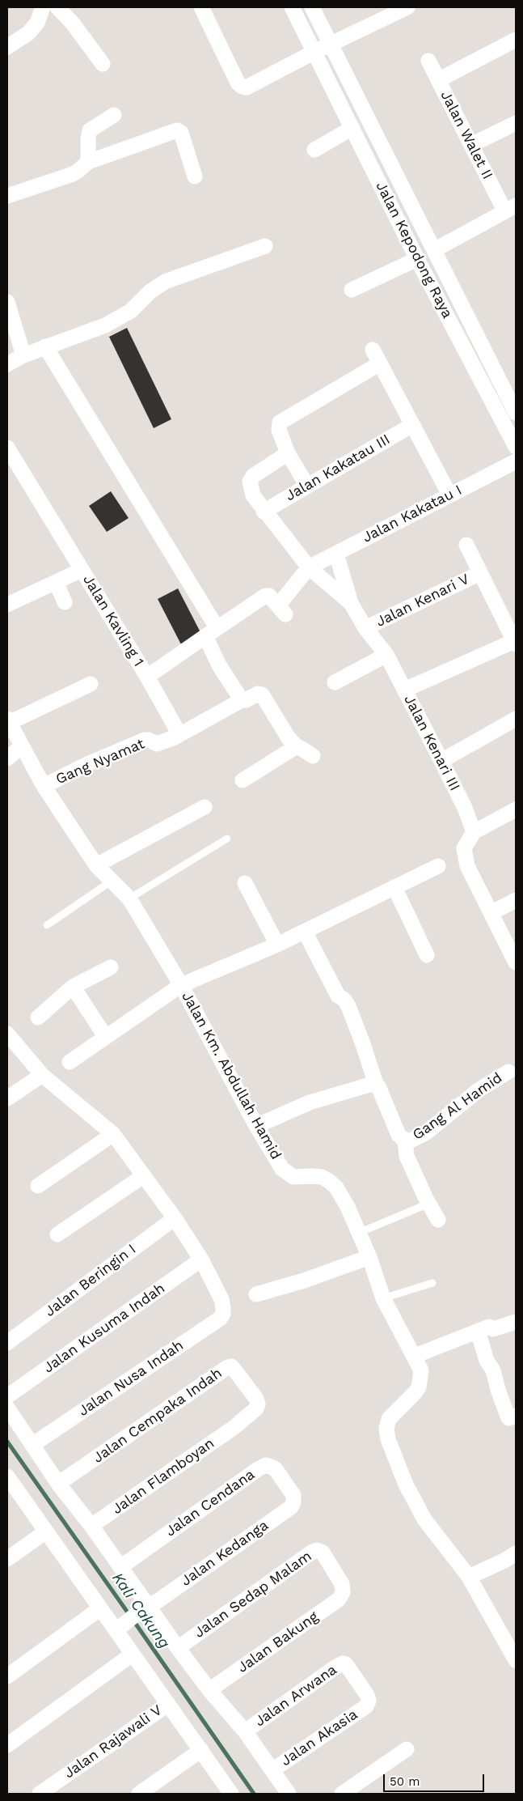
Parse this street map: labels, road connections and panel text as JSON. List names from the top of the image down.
{
  "streets": {
    "street": [
      "Jalan Walet II",
      "Jalan Kepodong Raya",
      "Jalan Kakatau III",
      "Jalan Kakatau I",
      "Jalan Kenari V",
      "Jalan Kavling 1",
      "Jalan Kenari III",
      "Gang Nyamat",
      "Jalan Km. Abdullah Hamid",
      "Gang Al Hamid",
      "Jalan Beringin I",
      "Jalan Kusuma Indah",
      "Jalan Nusa Indah",
      "Jalan Cempaka Indah",
      "Jalan Flamboyan",
      "Jalan Cendana",
      "Jalan Kedanga",
      "Jalan Sedap Malam",
      "Jalan Bakung",
      "Jalan Arwana",
      "Jalan Akasia",
      "Jalan Rajawali V"
    ]
  },
  "crossings": [
    ["Jalan Kakatau III", "Jalan Kenari III"],
    ["Jalan Kakatau I", "Jalan Kenari III"],
    ["Jalan Kenari V", "Jalan Kenari III"],
    ["Jalan Kavling 1", "Gang Nyamat"],
    ["Gang Nyamat", "Jalan Km. Abdullah Hamid"],
    ["Jalan Kusuma Indah", "Jalan Nusa Indah"],
    ["Jalan Cempaka Indah", "Jalan Flamboyan"],
    ["Jalan Cendana", "Jalan Kedanga"],
    ["Jalan Sedap Malam", "Jalan Bakung"],
    ["Jalan Arwana", "Jalan Akasia"]
  ],
  "water": ["Kali Cakung"],
  "scale_bar": "50 m"
}
